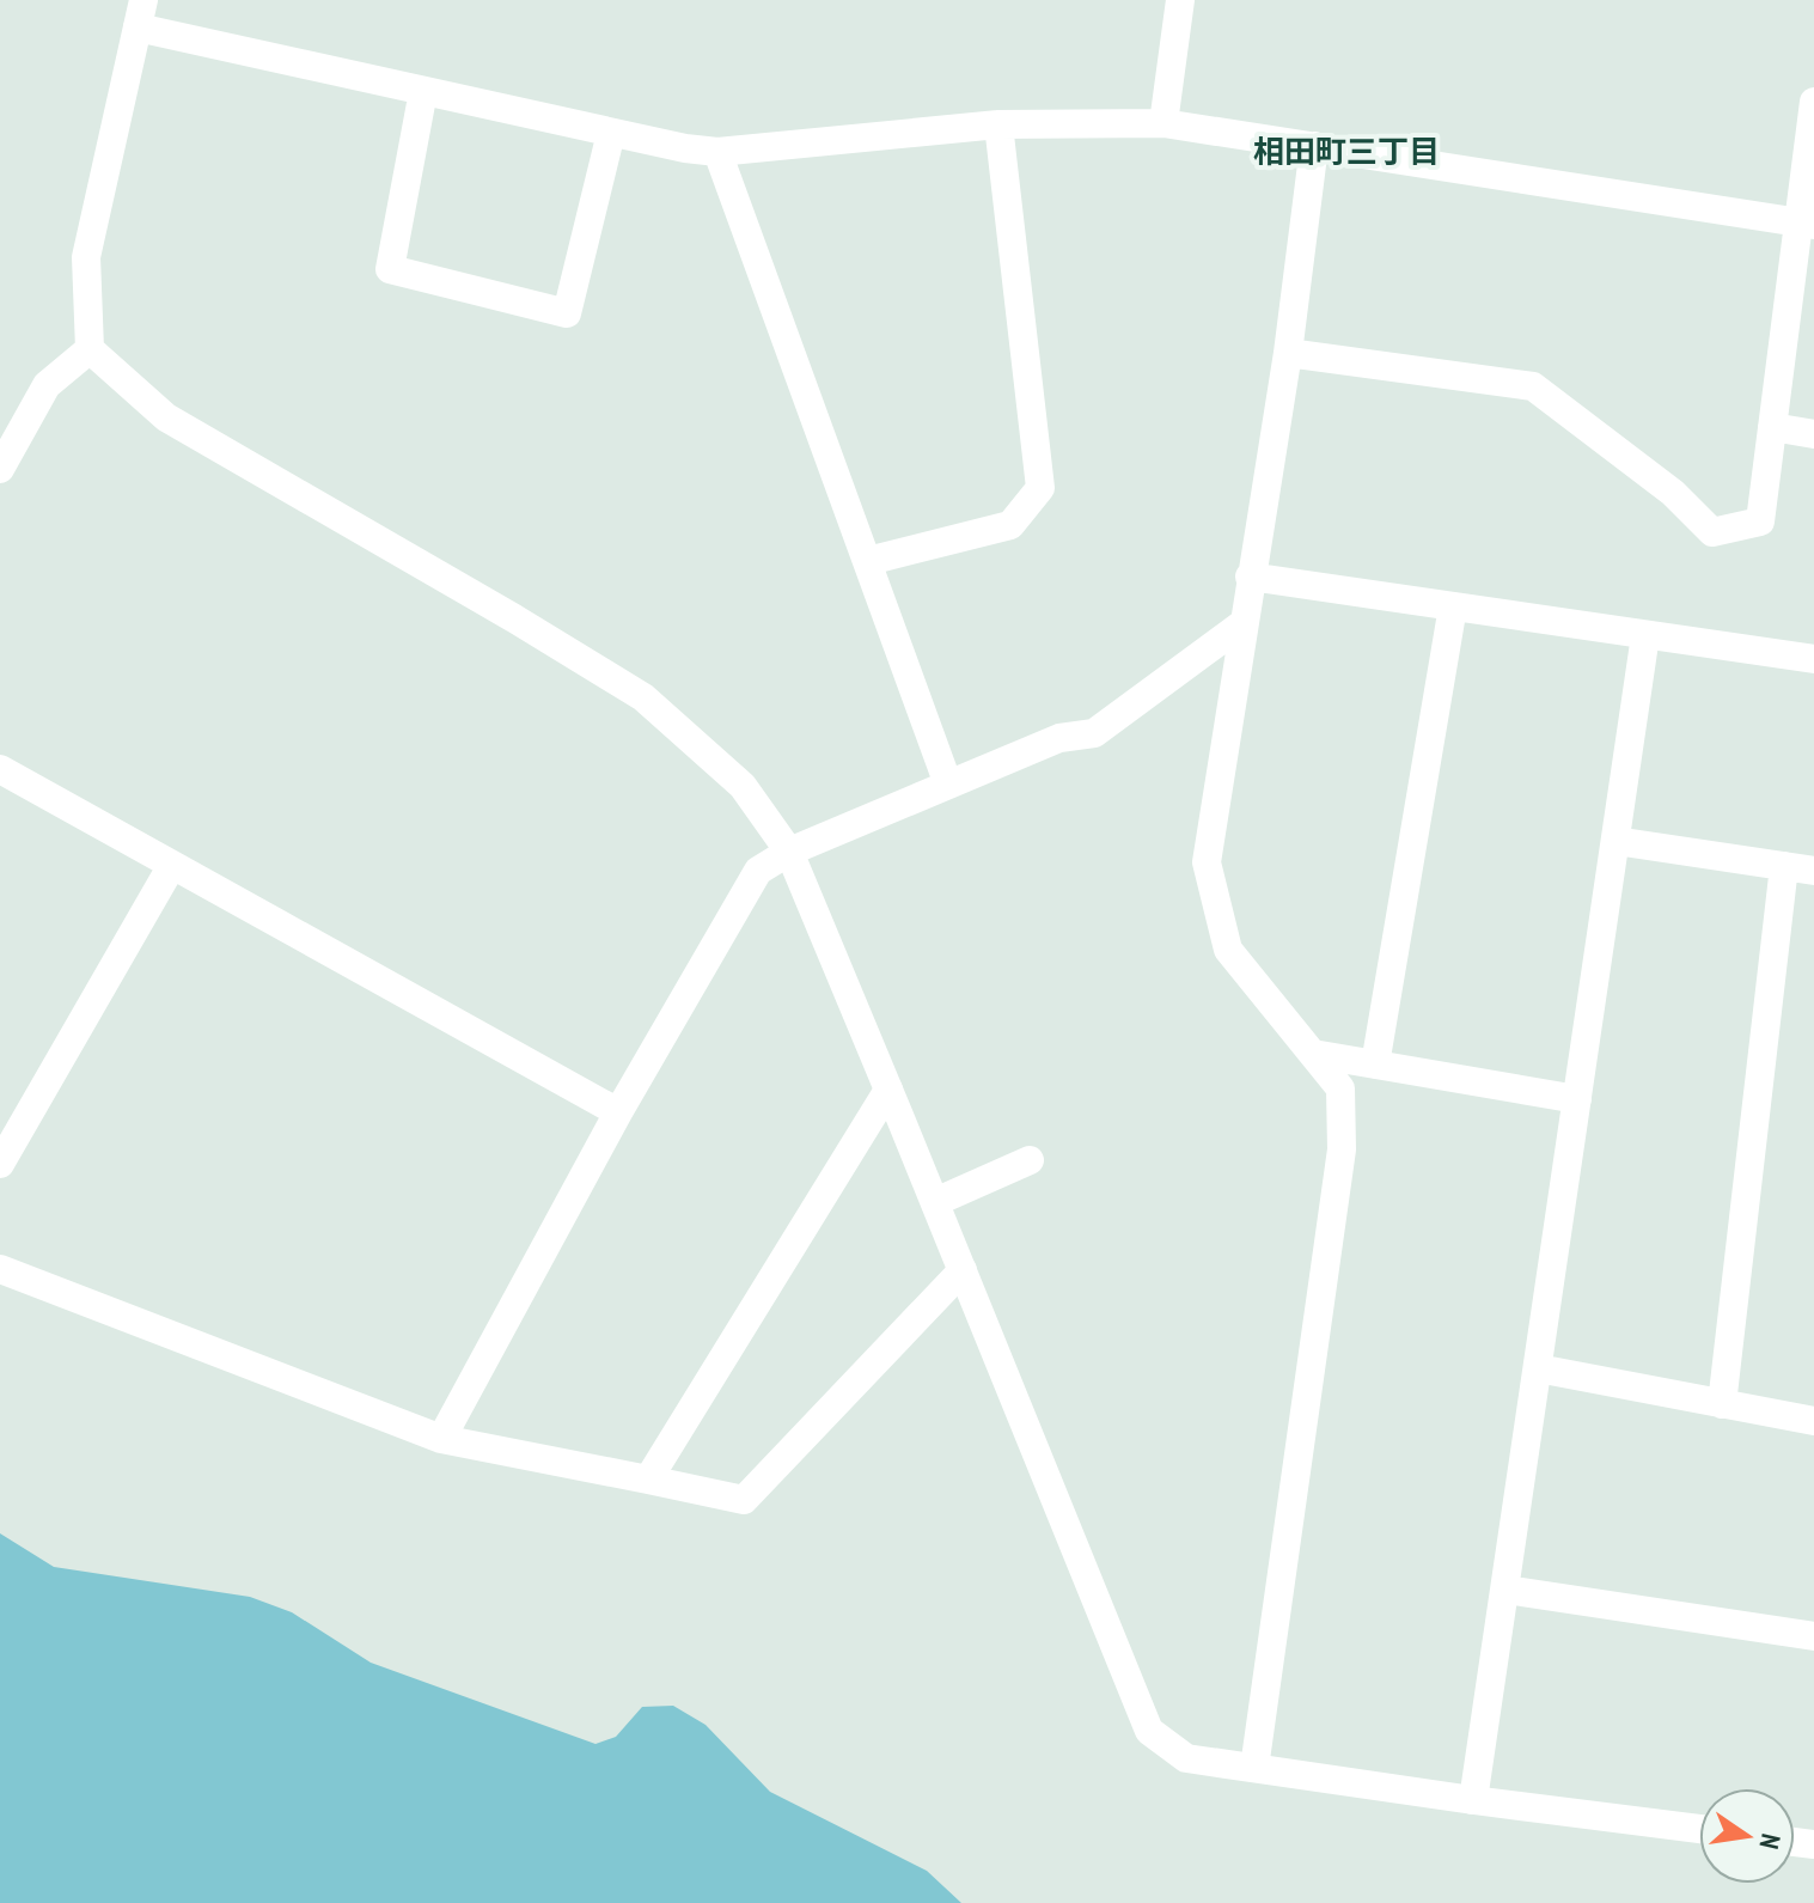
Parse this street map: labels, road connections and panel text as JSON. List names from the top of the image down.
{
  "districts": ["相田町三丁目"],
  "north": "right"
}
